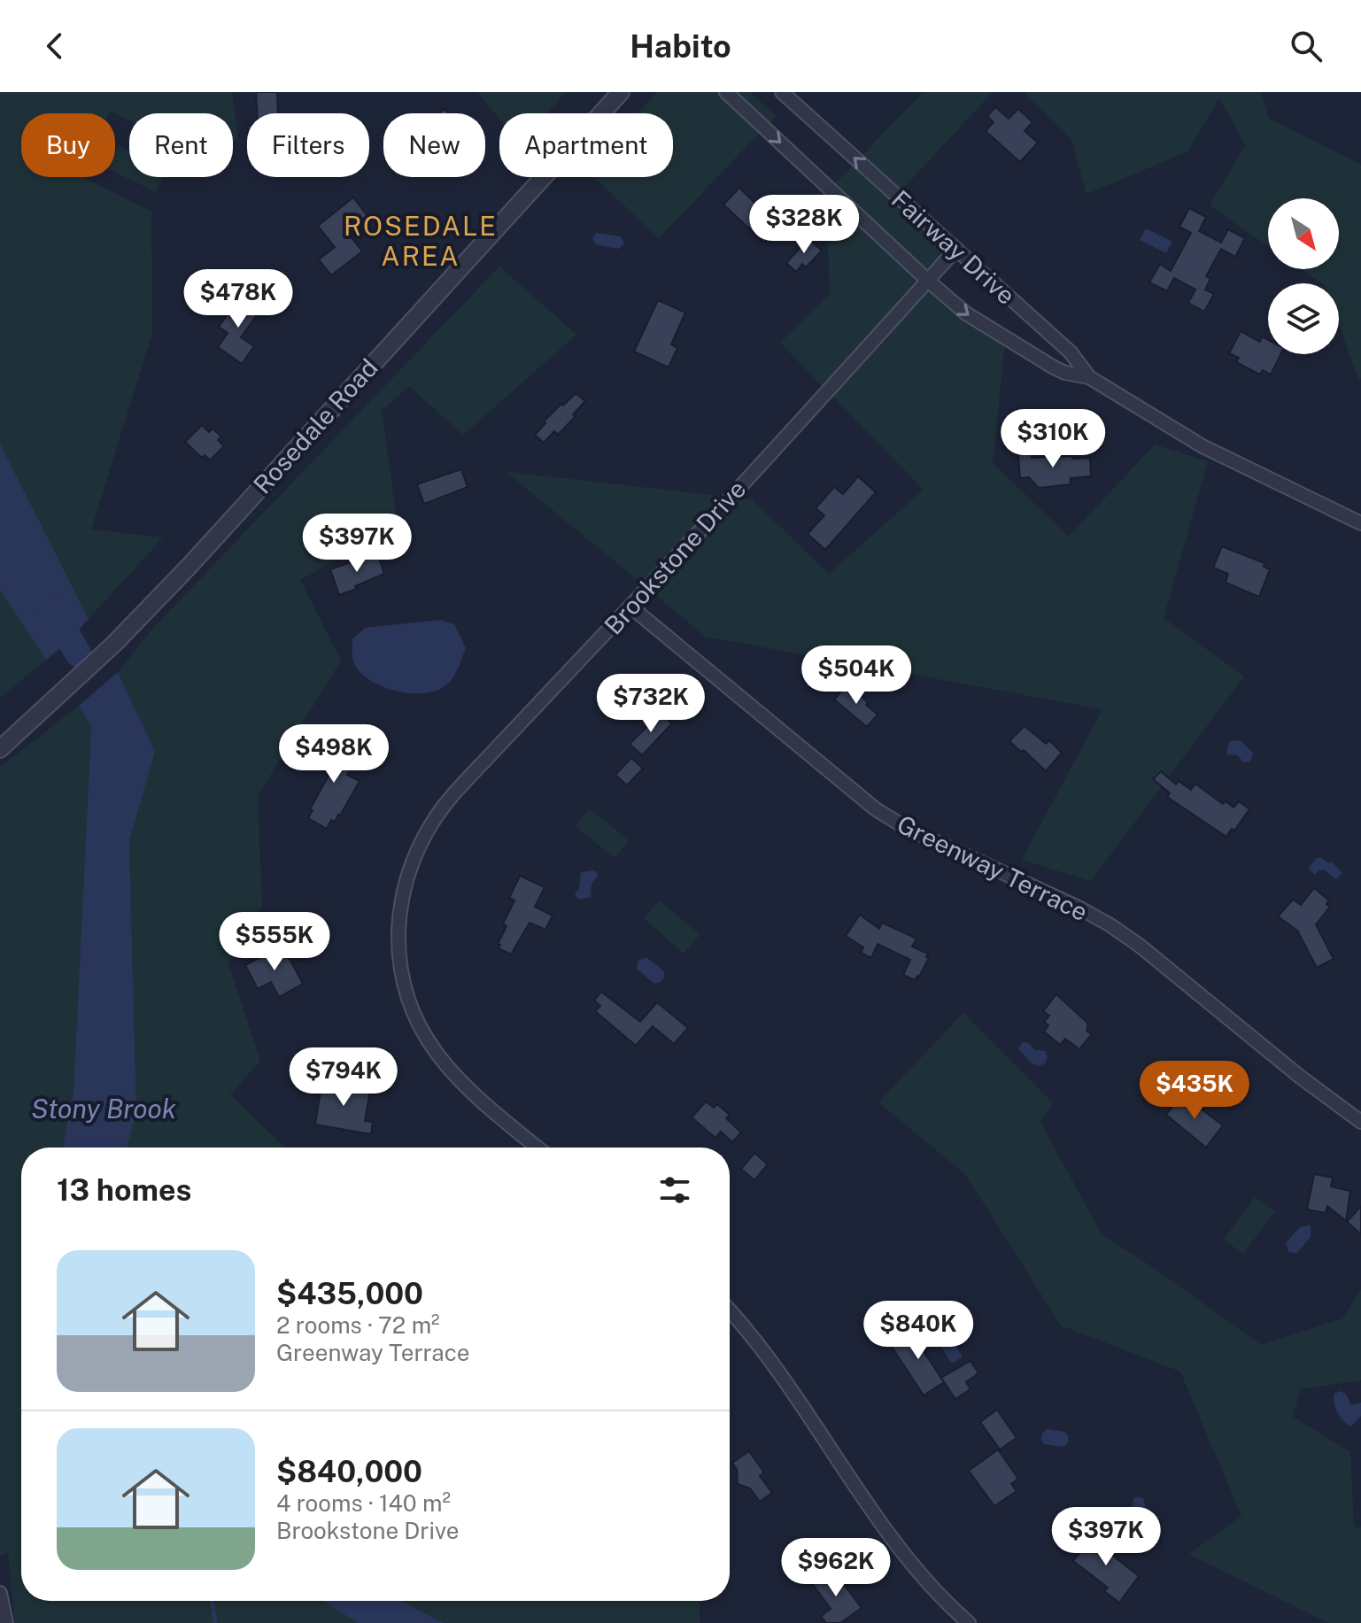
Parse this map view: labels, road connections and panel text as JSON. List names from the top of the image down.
{
  "streets": {
    "street": [
      "Fairway Drive",
      "Rosedale Road",
      "Brookstone Drive",
      "Greenway Terrace"
    ]
  },
  "crossings": [
    ["Fairway Drive", "Brookstone Drive"],
    ["Brookstone Drive", "Greenway Terrace"]
  ],
  "districts": ["ROSEDALE AREA"],
  "water": ["Stony Brook"],
  "north": "bottom right",
  "page": {
    "header": "Habito",
    "chip": [
      "Buy",
      "Rent",
      "Filters",
      "New",
      "Apartment"
    ],
    "price": [
      "$328K",
      "$478K",
      "$310K",
      "$397K",
      "$504K",
      "$732K",
      "$498K",
      "$555K",
      "$794K",
      "$435K",
      "$840K",
      "$397K",
      "$962K"
    ],
    "heading": "13 homes",
    "list": [
      {
        "name": "$435,000",
        "note": "2 rooms · 72 m² · Greenway Terrace"
      },
      {
        "name": "$840,000",
        "note": "4 rooms · 140 m² · Brookstone Drive"
      }
    ]
  }
}
